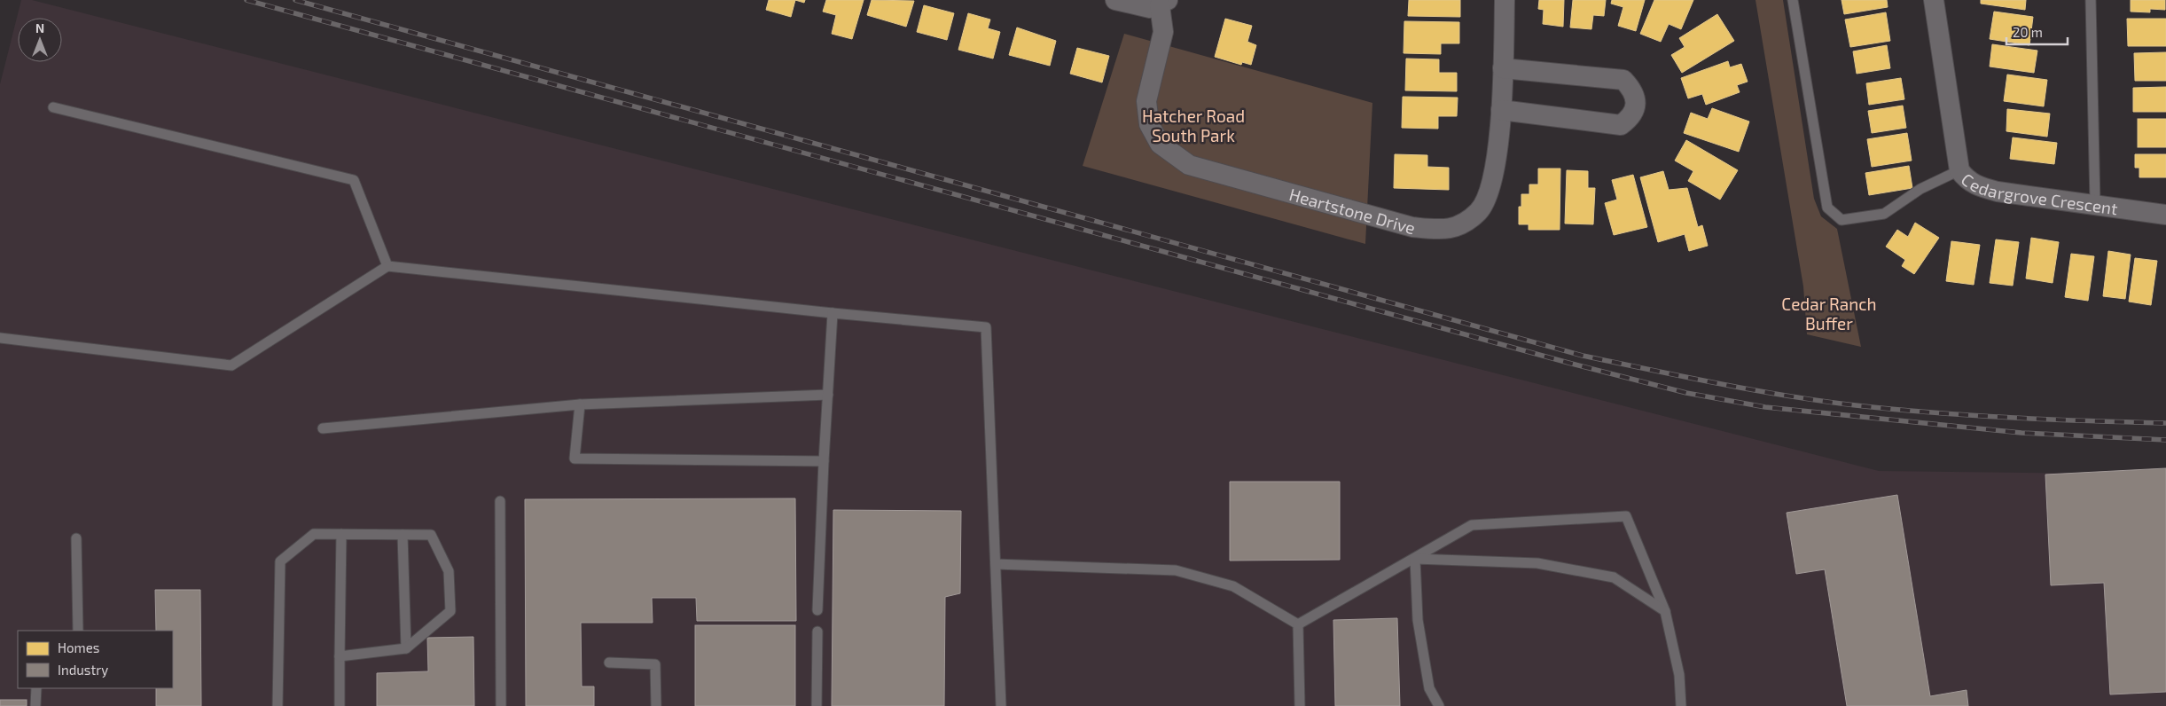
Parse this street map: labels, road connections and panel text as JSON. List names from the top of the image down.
{
  "streets": {
    "street": ["Cedargrove Crescent", "Heartstone Drive"]
  },
  "parks": ["Hatcher Road South Park", "Cedar Ranch Buffer"],
  "legend": ["Homes", "Industry"],
  "scale_bar": "20 m",
  "north": "top"
}
